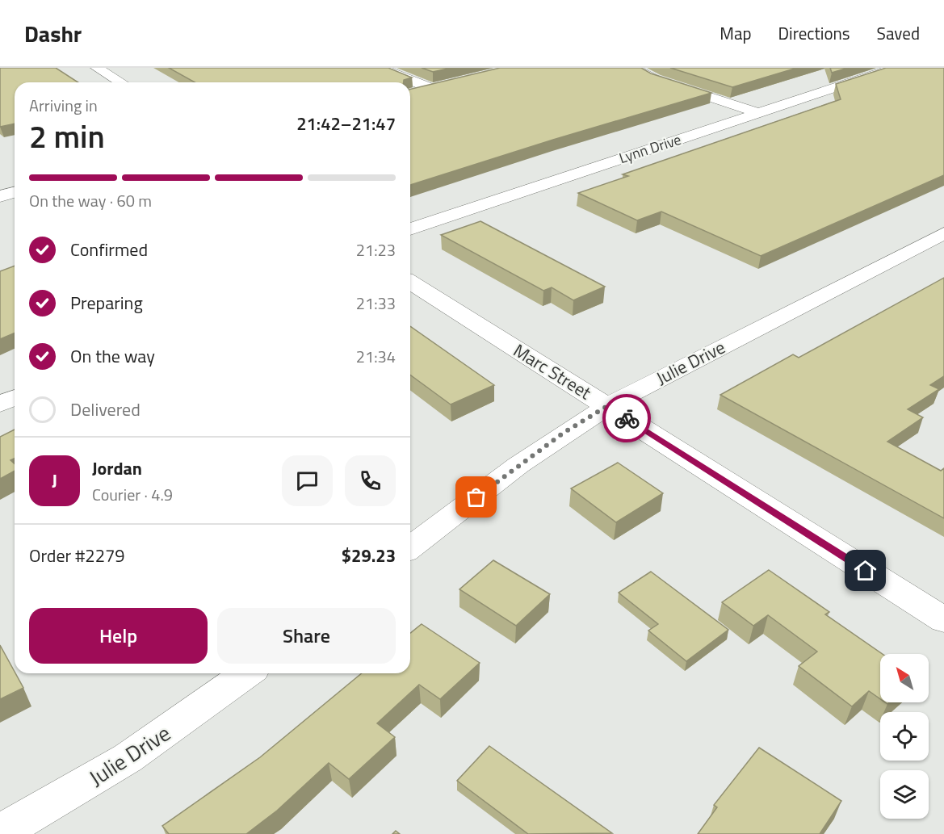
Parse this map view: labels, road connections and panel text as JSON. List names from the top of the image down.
{
  "streets": {
    "street": ["Lynn Drive", "Julie Drive", "Marc Street"]
  },
  "crossings": [
    ["Julie Drive", "Marc Street"]
  ],
  "north": "top left",
  "page": {
    "header": "Dashr",
    "nav": ["Map", "Directions", "Saved"],
    "heading": ["2 min", "Arriving in", "21:42–21:47"],
    "panel": [
      "Jordan",
      "Courier · 4.9",
      "Order #2279",
      "$29.23"
    ],
    "bar": "On the way · 60 m",
    "list": [
      ["Confirmed", "21:23"],
      ["Preparing", "21:33"],
      ["On the way", "21:34"],
      "Delivered"
    ],
    "round": "J",
    "buttons": ["Help", "Share"]
  }
}
